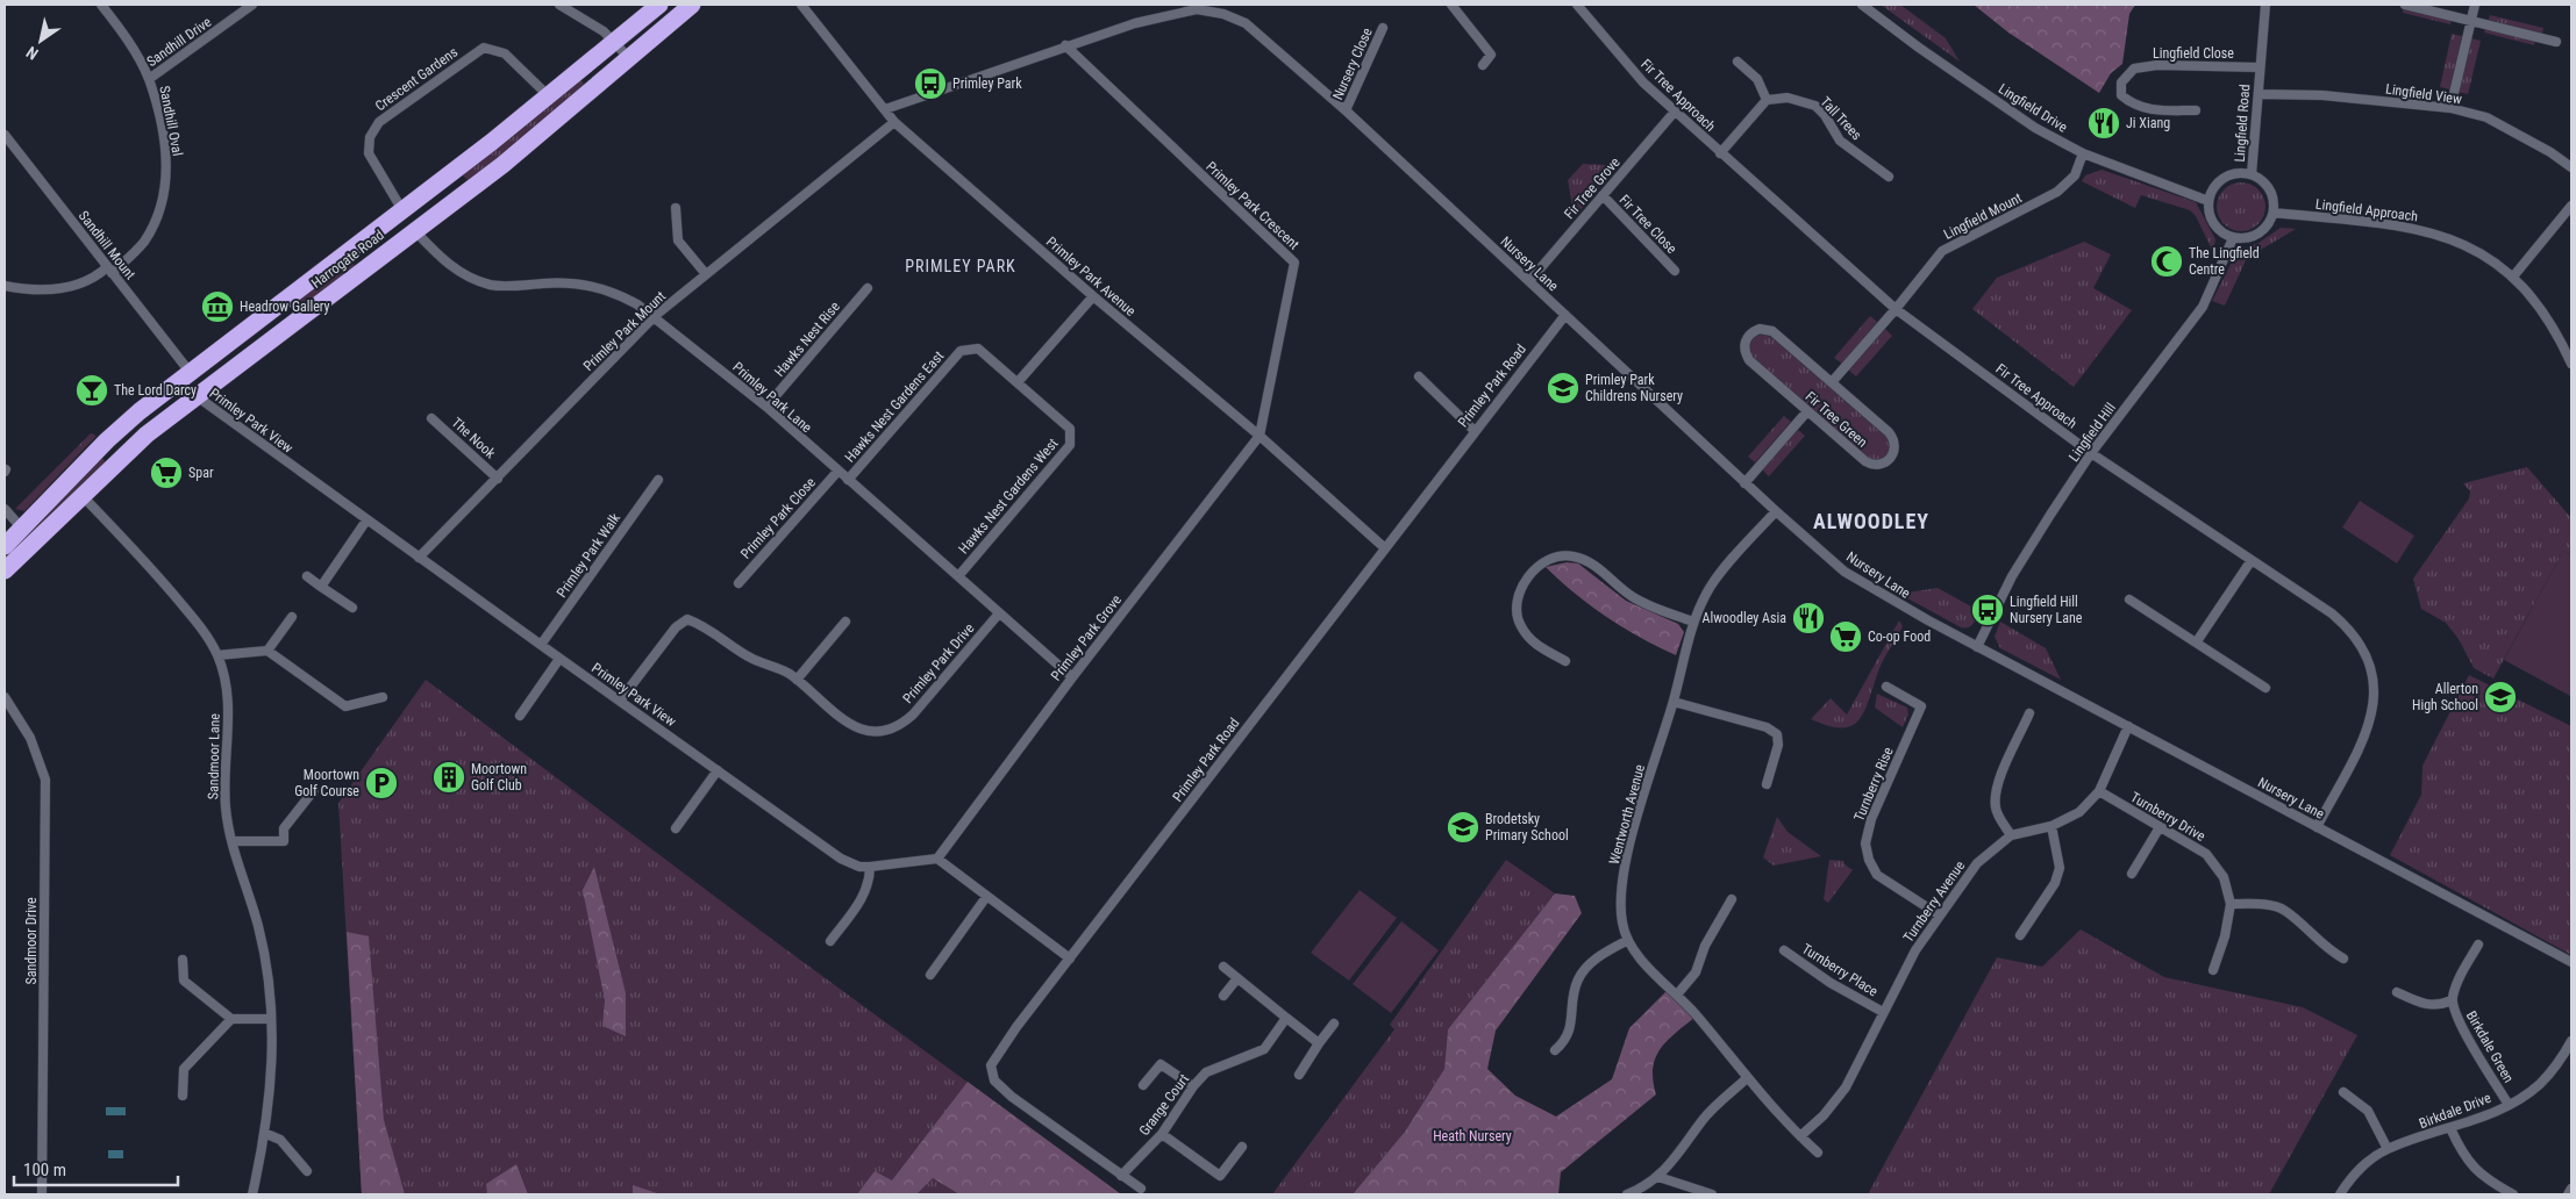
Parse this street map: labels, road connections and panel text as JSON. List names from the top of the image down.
{
  "streets": {
    "highway": ["Harrogate Road"],
    "street": [
      "Sandhill Drive",
      "Lingfield Close",
      "Nursery Close",
      "Crescent Gardens",
      "Lingfield View",
      "Fir Tree Approach",
      "Lingfield Drive",
      "Tall Trees",
      "Sandhill Oval",
      "Lingfield Road",
      "Fir Tree Grove",
      "Primley Park Crescent",
      "Lingfield Approach",
      "Lingfield Mount",
      "Fir Tree Close",
      "Sandhill Mount",
      "Nursery Lane",
      "Primley Park Avenue",
      "Primley Park Mount",
      "Hawks Nest Rise",
      "Primley Park Road",
      "Primley Park Lane",
      "Hawks Nest Gardens East",
      "Fir Tree Green",
      "Primley Park View",
      "Lingfield Hill",
      "The Nook",
      "Hawks Nest Gardens West",
      "Primley Park Close",
      "Primley Park Walk",
      "Primley Park Grove",
      "Primley Park Drive",
      "Sandmoor Lane",
      "Turnberry Rise",
      "Wentworth Avenue",
      "Turnberry Drive",
      "Turnberry Avenue",
      "Sandmoor Drive",
      "Turnberry Place",
      "Birkdale Green",
      "Grange Court",
      "Birkdale Drive"
    ]
  },
  "crossings": [
    ["Sandhill Drive", "Sandhill Oval"],
    ["Lingfield Close", "Lingfield Road"],
    ["Nursery Close", "Nursery Lane"],
    ["Crescent Gardens", "Harrogate Road"],
    ["Lingfield View", "Lingfield Road"],
    ["Fir Tree Approach", "Fir Tree Grove"],
    ["Fir Tree Approach", "Lingfield Mount"],
    ["Fir Tree Approach", "Nursery Lane"],
    ["Fir Tree Approach", "Lingfield Hill"],
    ["Lingfield Drive", "Lingfield Road"],
    ["Lingfield Drive", "Lingfield Approach"],
    ["Lingfield Drive", "Lingfield Mount"],
    ["Lingfield Drive", "Lingfield Hill"],
    ["Sandhill Oval", "Sandhill Mount"],
    ["Lingfield Road", "Lingfield Approach"],
    ["Lingfield Road", "Lingfield Hill"],
    ["Fir Tree Grove", "Fir Tree Close"],
    ["Fir Tree Grove", "Nursery Lane"],
    ["Primley Park Crescent", "Primley Park Avenue"],
    ["Primley Park Crescent", "Primley Park Grove"],
    ["Lingfield Approach", "Lingfield Hill"],
    ["Lingfield Mount", "Fir Tree Green"],
    ["Sandhill Mount", "Harrogate Road"],
    ["Harrogate Road", "Primley Park Lane"],
    ["Harrogate Road", "Primley Park View"],
    ["Harrogate Road", "Sandmoor Lane"],
    ["Nursery Lane", "Primley Park Road"],
    ["Nursery Lane", "Lingfield Hill"],
    ["Nursery Lane", "Wentworth Avenue"],
    ["Nursery Lane", "Turnberry Avenue"],
    ["Primley Park Avenue", "Primley Park Mount"],
    ["Primley Park Avenue", "Primley Park Road"],
    ["Primley Park Avenue", "Primley Park Grove"],
    ["Primley Park Mount", "Primley Park Lane"],
    ["Primley Park Mount", "Primley Park View"],
    ["Primley Park Mount", "The Nook"],
    ["Hawks Nest Rise", "Primley Park Lane"],
    ["Primley Park Road", "Grange Court"],
    ["Primley Park Lane", "Hawks Nest Gardens East"],
    ["Primley Park Lane", "Hawks Nest Gardens West"],
    ["Primley Park Lane", "Primley Park Close"],
    ["Primley Park Lane", "Primley Park Grove"],
    ["Primley Park Lane", "Primley Park Drive"],
    ["Hawks Nest Gardens East", "Hawks Nest Gardens West"],
    ["Primley Park View", "Primley Park Walk"],
    ["Primley Park View", "Primley Park Grove"],
    ["Primley Park View", "Primley Park Drive"],
    ["Turnberry Rise", "Turnberry Avenue"],
    ["Wentworth Avenue", "Turnberry Avenue"],
    ["Turnberry Drive", "Turnberry Avenue"],
    ["Turnberry Avenue", "Turnberry Place"],
    ["Birkdale Green", "Birkdale Drive"]
  ],
  "districts": ["PRIMLEY PARK", "ALWOODLEY"],
  "parks": ["Heath Nursery"],
  "places": {
    "bus stop": ["Primley Park", "Lingfield Hill Nursery Lane"],
    "restaurant": ["Ji Xiang", "Alwoodley Asia"],
    "mosque": ["The Lingfield Centre"],
    "museum": ["Headrow Gallery"],
    "school or university": ["Primley Park Childrens Nursery", "Allerton High School", "Brodetsky Primary School"],
    "bar": ["The Lord Darcy"],
    "supermarket": ["Spar", "Co-op Food"],
    "building": ["Moortown Golf Club"],
    "parking": ["Moortown Golf Course"]
  },
  "scale_bar": "100 m",
  "north": "bottom left"
}
